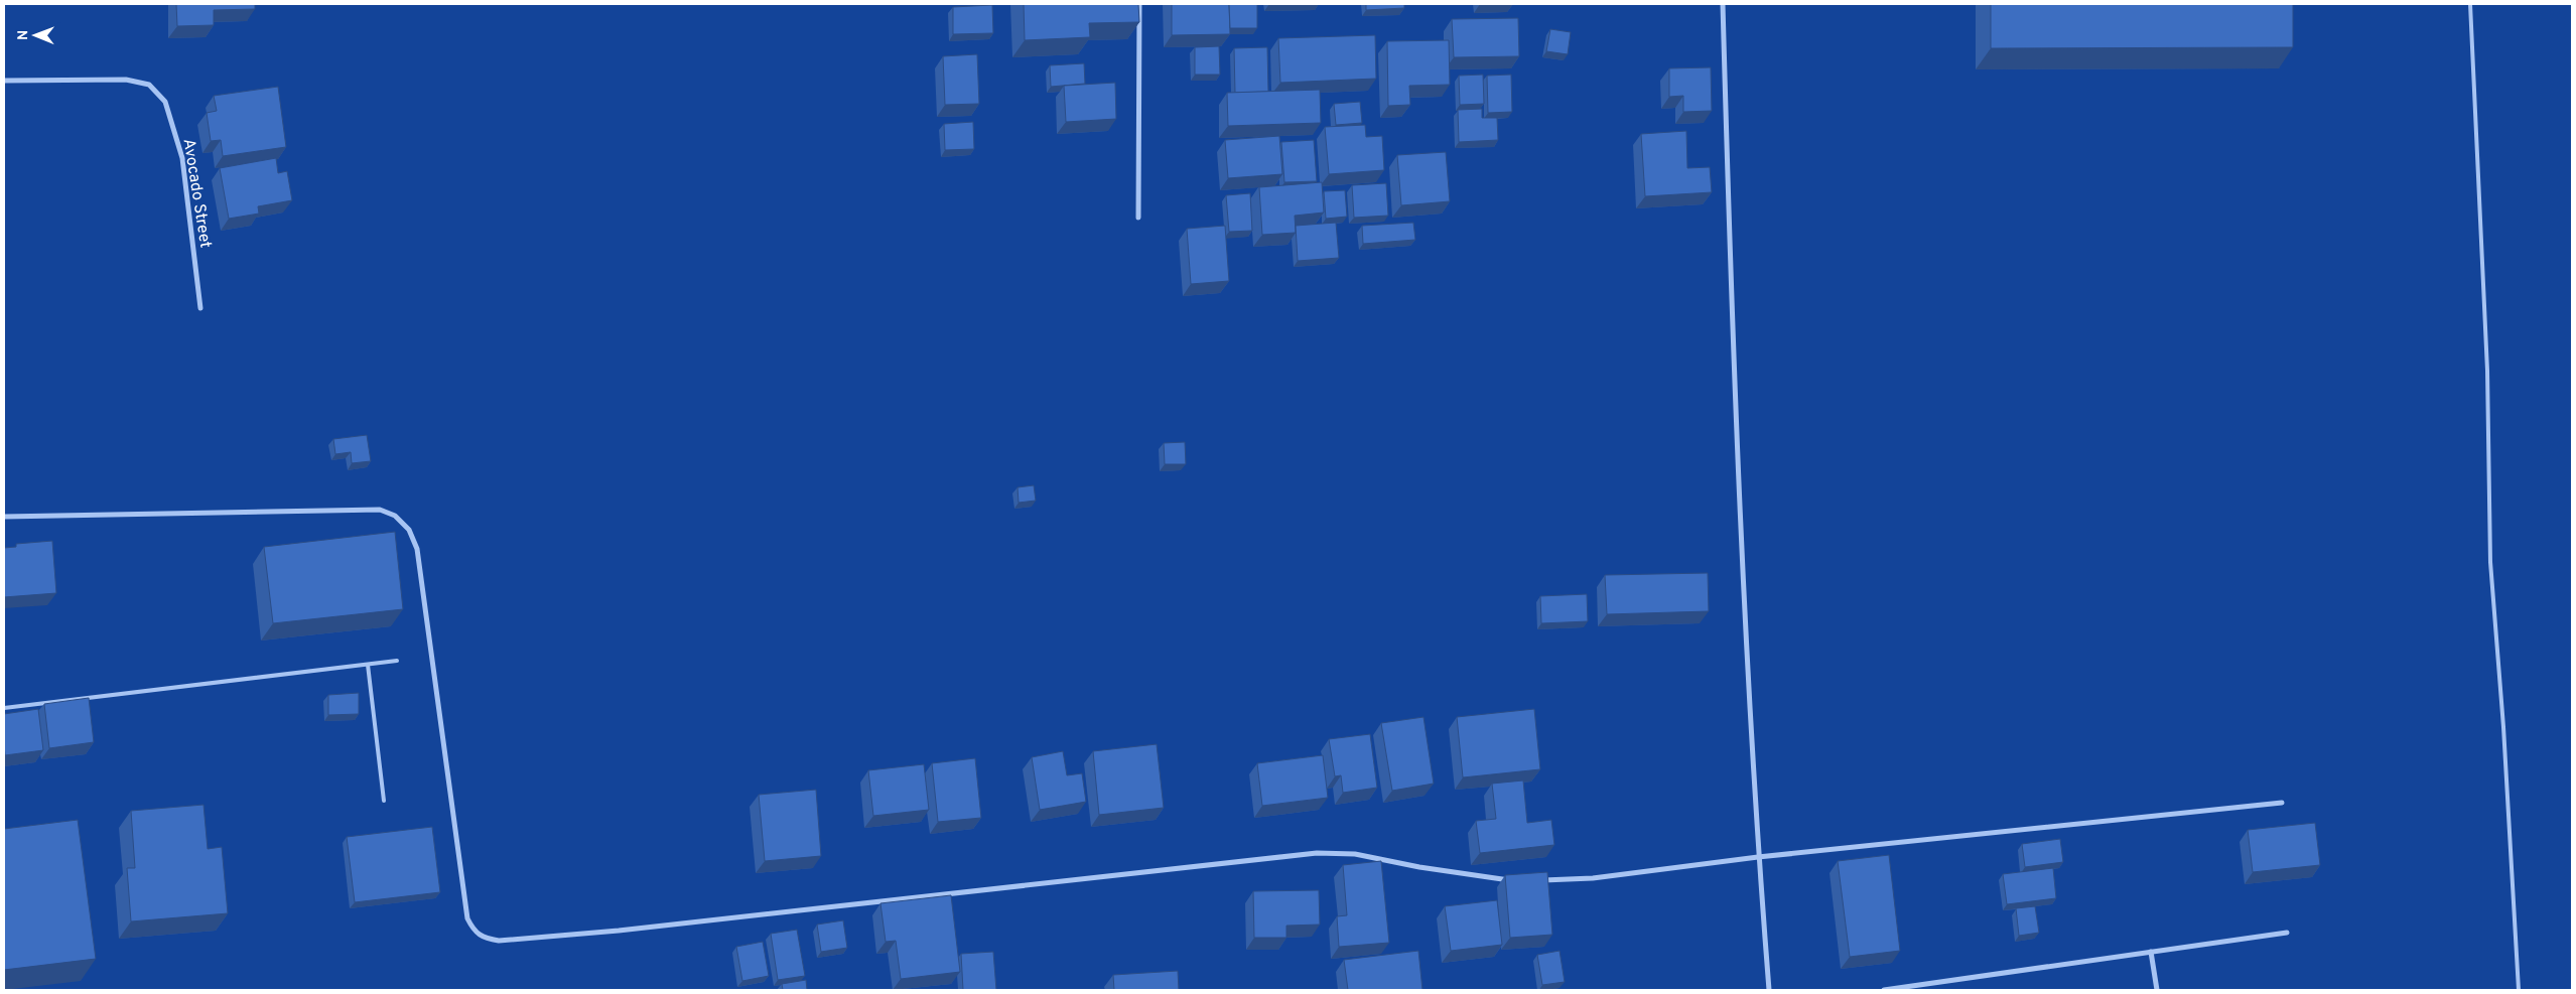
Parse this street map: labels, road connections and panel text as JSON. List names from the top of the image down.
{
  "streets": {
    "street": ["Avocado Street"]
  },
  "north": "left"
}
